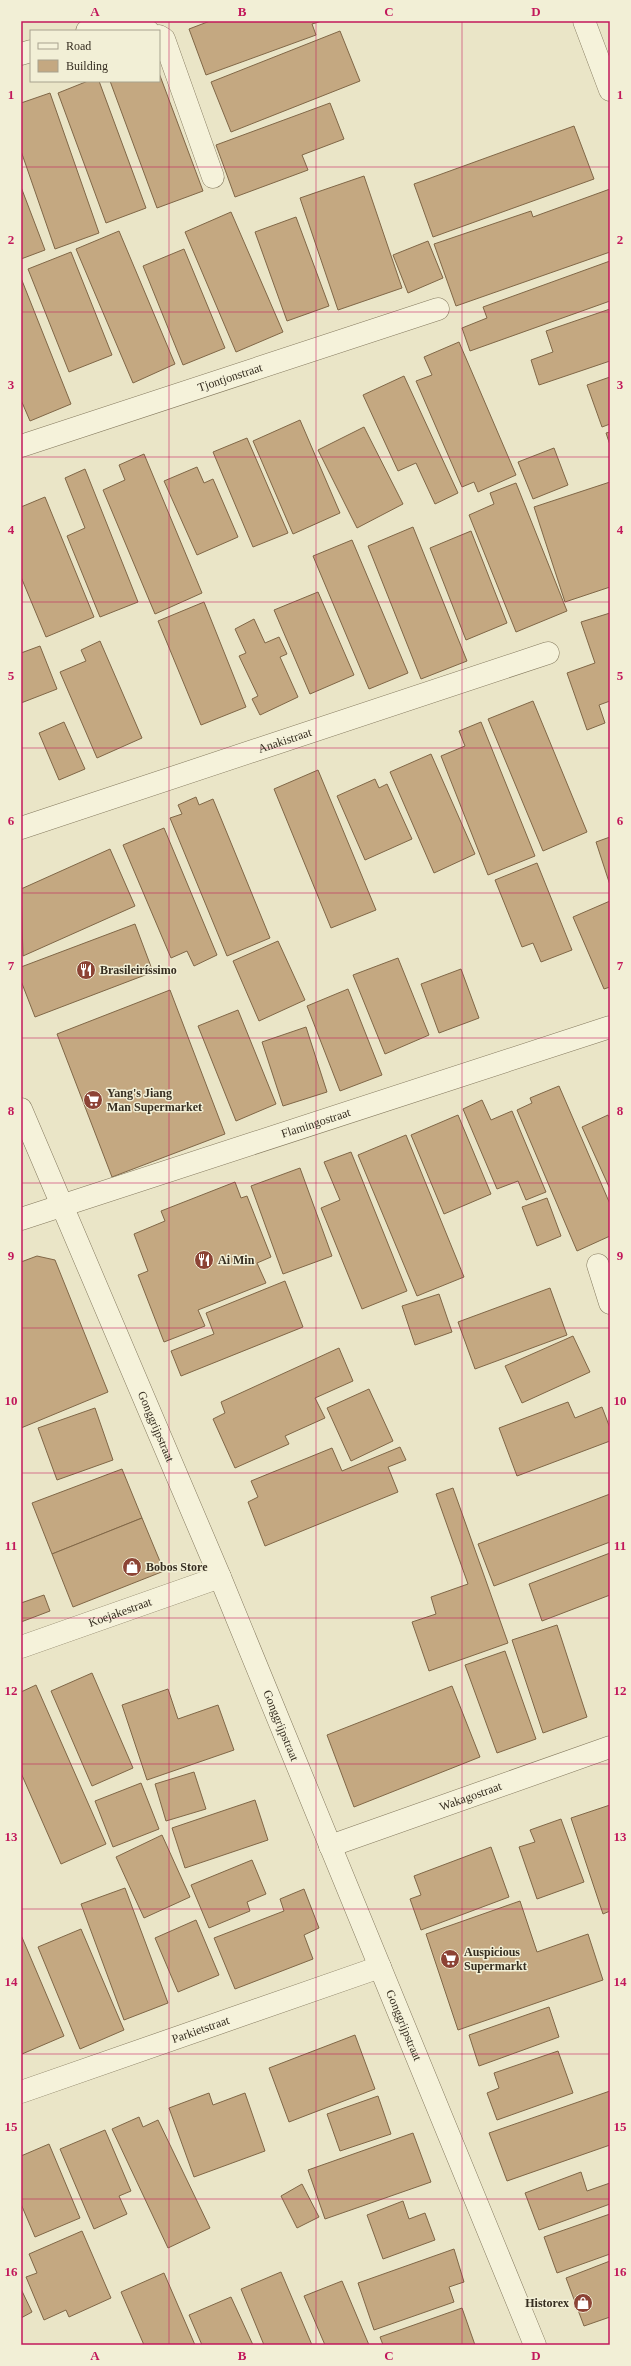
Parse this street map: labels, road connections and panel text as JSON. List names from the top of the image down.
{
  "streets": {
    "street": [
      "Tjontjonstraat",
      "Anakistraat",
      "Flamingostraat",
      "Gonggrijpstraat",
      "Koejakestraat",
      "Wakagostraat",
      "Parkietstraat"
    ]
  },
  "crossings": [
    ["Flamingostraat", "Gonggrijpstraat"],
    ["Gonggrijpstraat", "Koejakestraat"],
    ["Gonggrijpstraat", "Wakagostraat"],
    ["Gonggrijpstraat", "Parkietstraat"]
  ],
  "places": {
    "restaurant": ["Brasileiríssimo", "Ai Min"],
    "supermarket": ["Yang's Jiang Man Supermarket", "Auspicious Supermarkt"],
    "shop": ["Bobos Store", "Historex"]
  },
  "legend": ["Road", "Building"],
  "grid": {
    "columns": [
      "A",
      "B",
      "C",
      "D"
    ],
    "rows": [
      "1",
      "2",
      "3",
      "4",
      "5",
      "6",
      "7",
      "8",
      "9",
      "10",
      "11",
      "12",
      "13",
      "14",
      "15",
      "16"
    ]
  }
}
